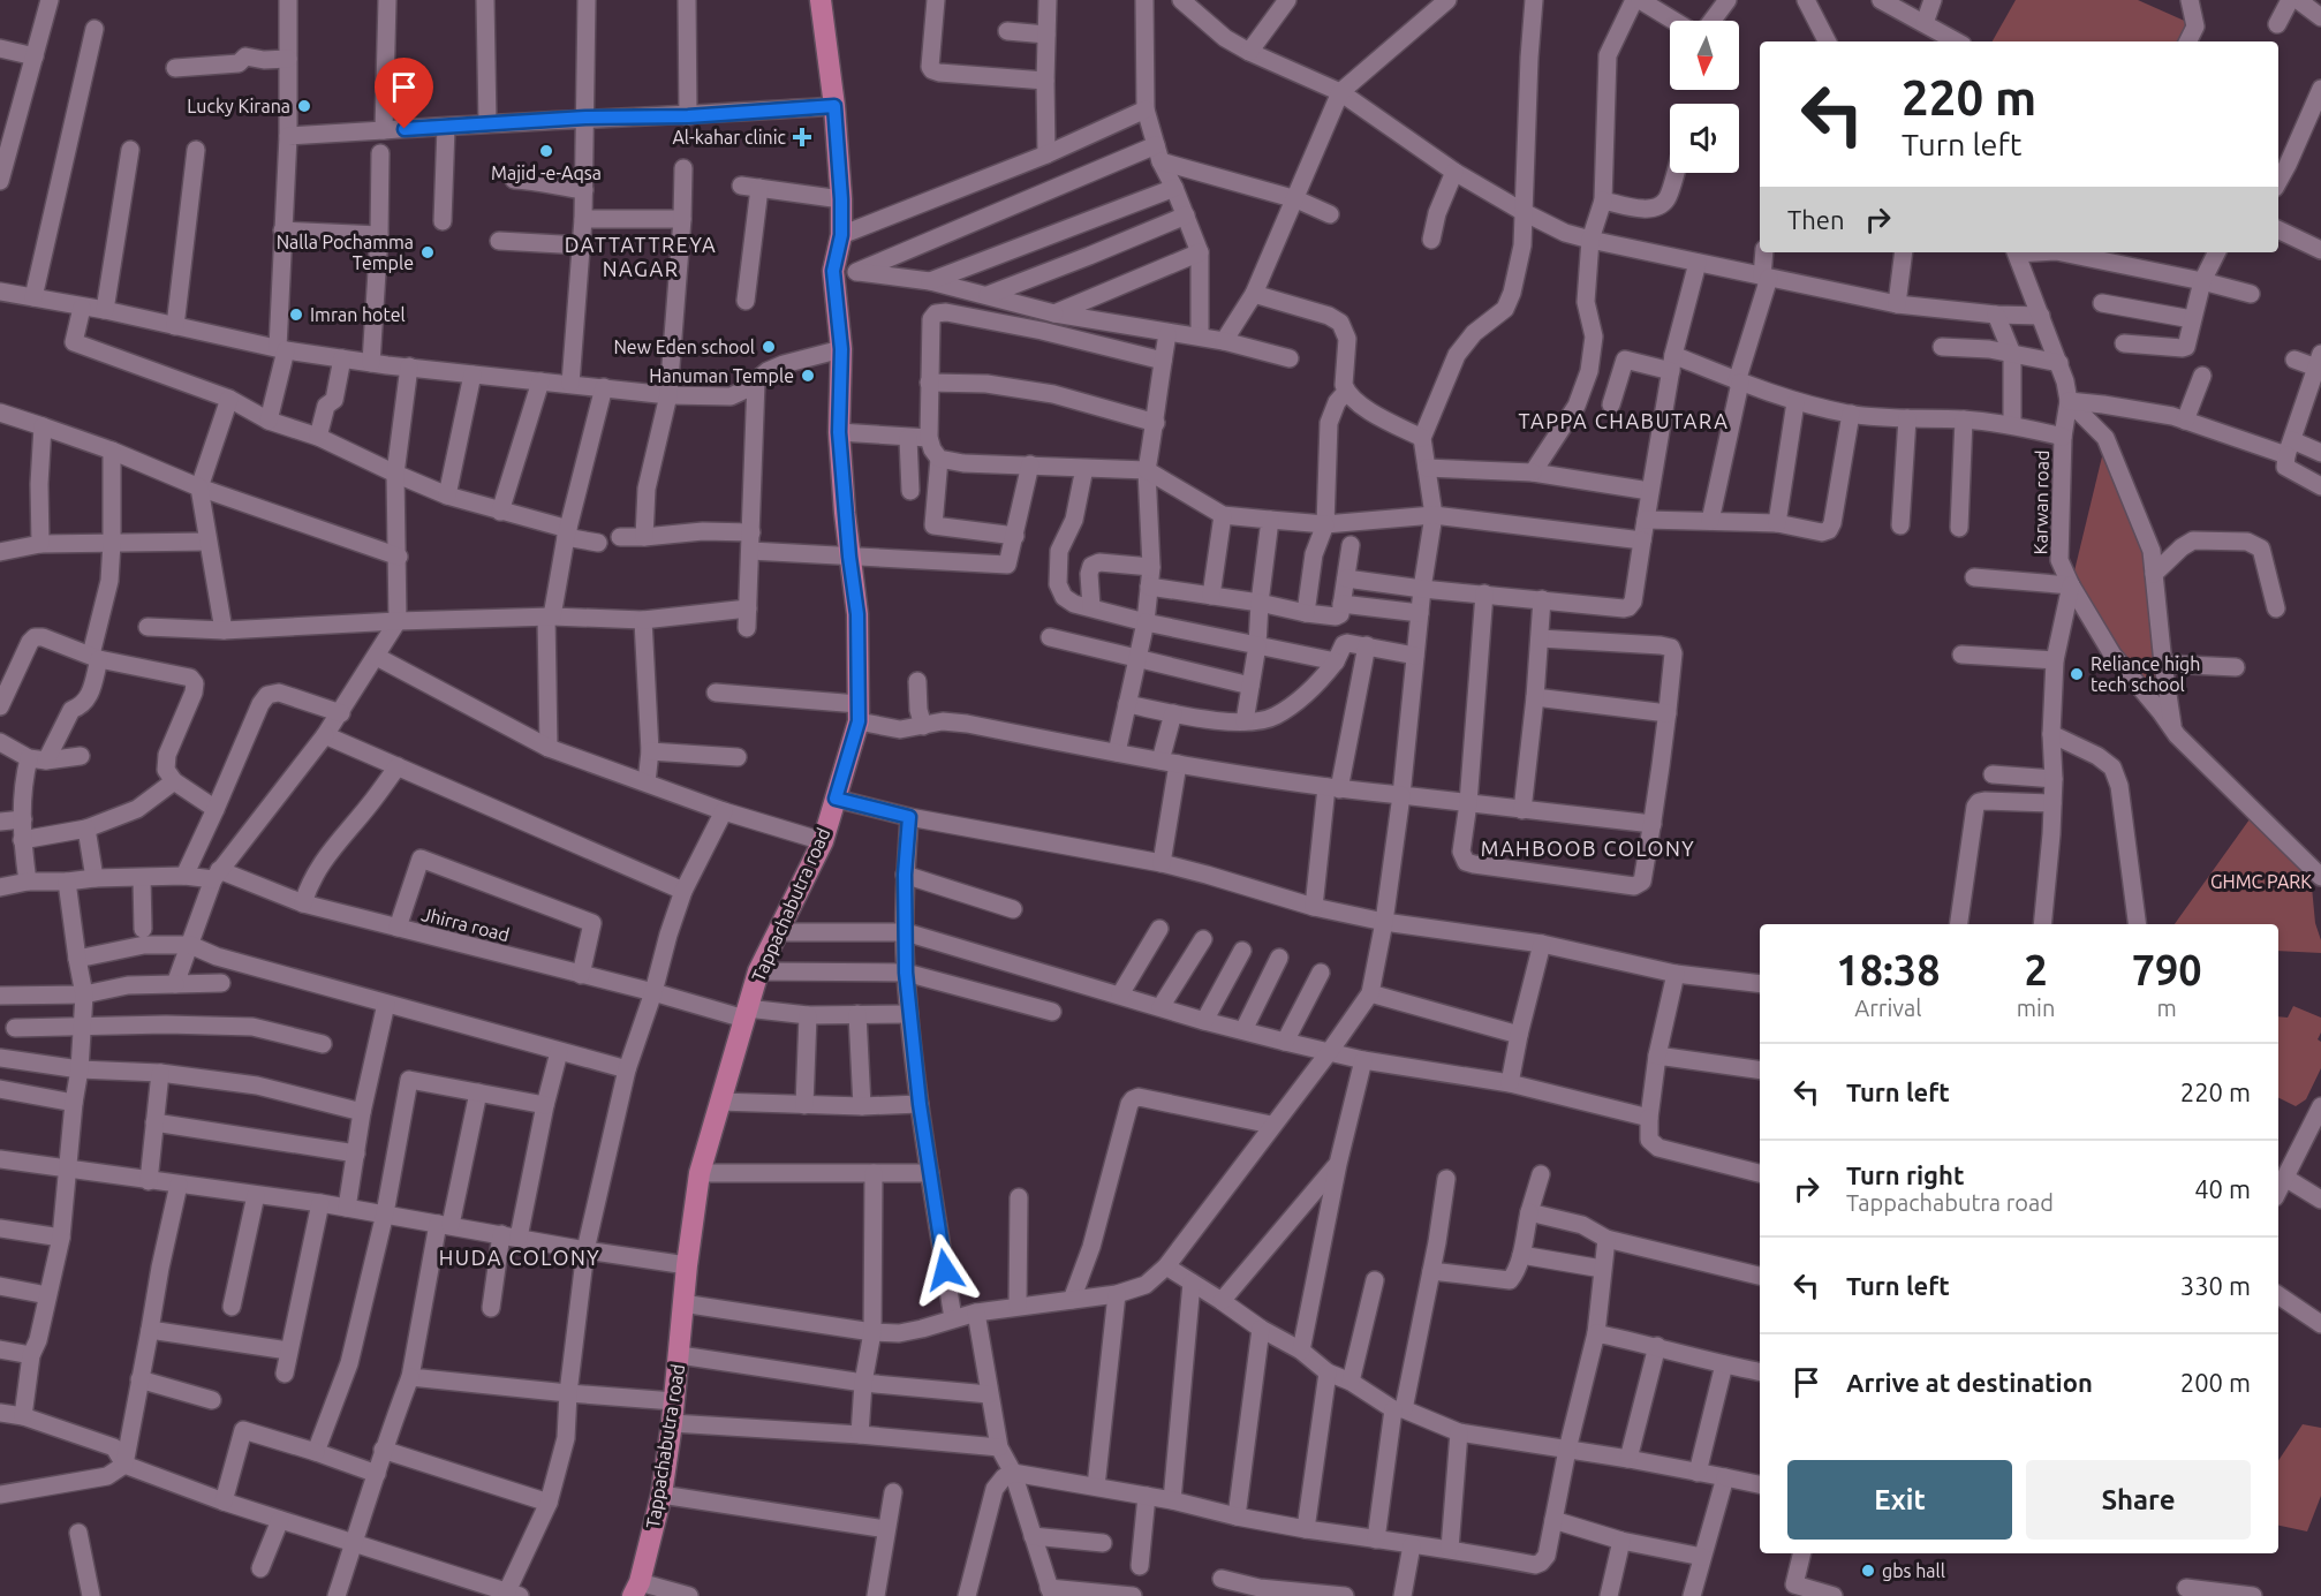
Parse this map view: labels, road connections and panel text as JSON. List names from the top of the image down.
{
  "streets": {
    "main road": ["Tappachabutra road"],
    "street": ["Karwan road", "Jhirra road"]
  },
  "crossings": [
    ["Tappachabutra road", "Jhirra road"]
  ],
  "districts": [
    "DATTATTREYA NAGAR",
    "TAPPA CHABUTARA",
    "MAHBOOB COLONY",
    "HUDA COLONY"
  ],
  "parks": ["GHMC PARK"],
  "places": {
    "other": [
      "Lucky Kirana",
      "Majid -e-Aqsa",
      "Nalla Pochamma Temple",
      "Imran hotel",
      "New Eden school",
      "Hanuman Temple",
      "Reliance high tech school",
      "gbs hall"
    ],
    "health": ["Al-kahar clinic"]
  },
  "north": "bottom",
  "page": {
    "turn": ["220 m", "Turn left"],
    "then": "Then",
    "eta": [
      "18:38",
      "Arrival",
      "2",
      "min",
      "790",
      "m"
    ],
    "list": [
      {
        "name": "Turn left",
        "value": "220 m"
      },
      {
        "name": "Turn right",
        "note": "Tappachabutra road",
        "value": "40 m"
      },
      {
        "name": "Turn left",
        "value": "330 m"
      },
      {
        "name": "Arrive at destination",
        "value": "200 m"
      }
    ],
    "buttons": ["Exit", "Share"]
  }
}
